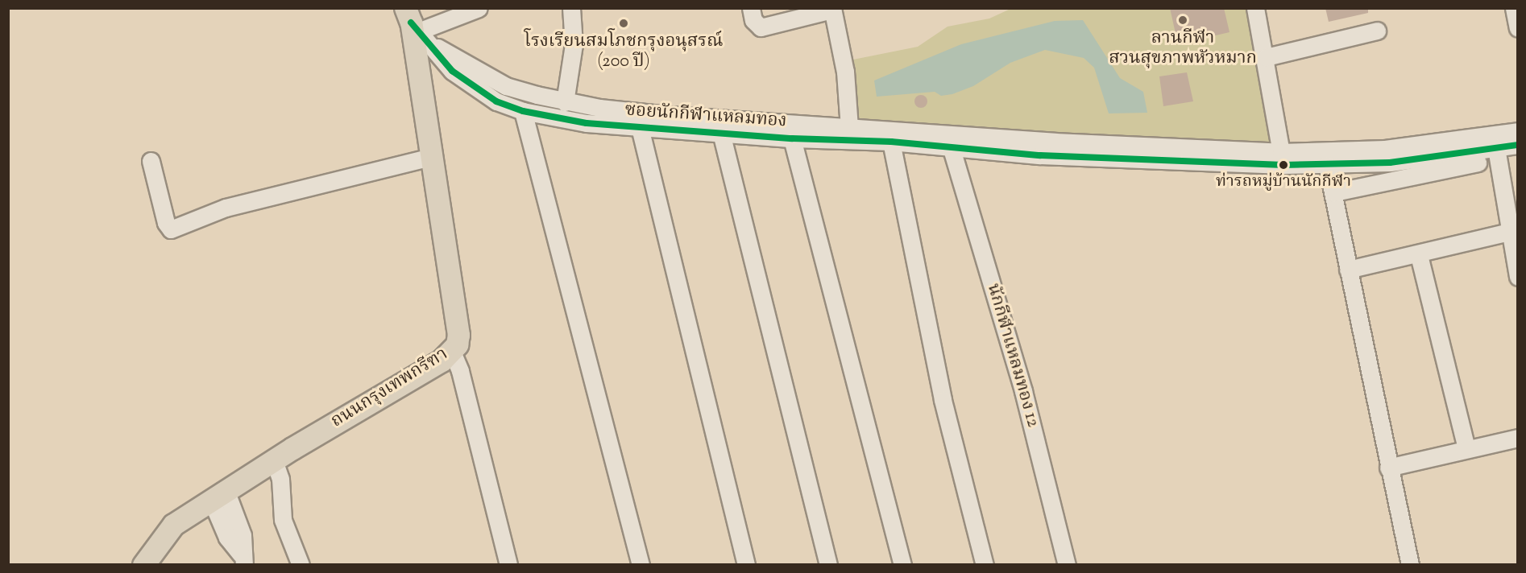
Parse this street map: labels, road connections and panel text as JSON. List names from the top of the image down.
{
  "streets": {
    "main road": ["ถนนกรุงเทพกรีฑา"],
    "street": ["ซอยนักกีฬาแหลมทอง", "นักกีฬาแหลมทอง 12"]
  },
  "crossings": [
    ["ซอยนักกีฬาแหลมทอง", "นักกีฬาแหลมทอง 12"],
    ["ซอยนักกีฬาแหลมทอง", "ถนนกรุงเทพกรีฑา"]
  ],
  "places": ["ลานกีฬา สวนสุขภาพหัวหมาก", "โรงเรียนสมโภชกรุงอนุสรณ์ (200 ปี)", "ท่ารถหมู่บ้านนักกีฬา"]
}
